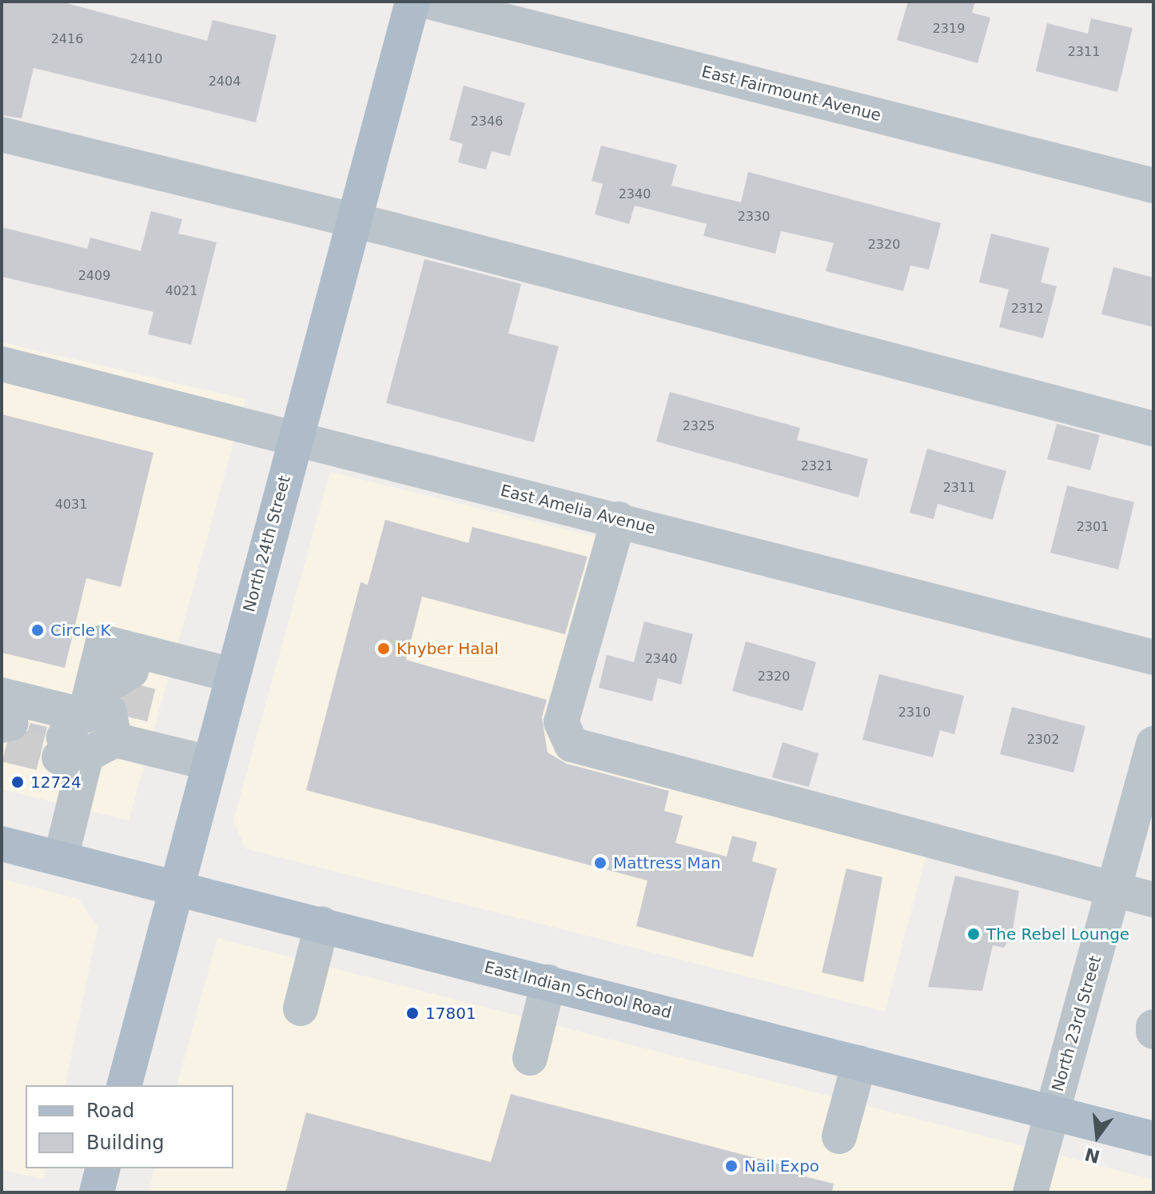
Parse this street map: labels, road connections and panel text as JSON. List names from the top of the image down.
{
  "streets": {
    "main road": ["North 24th Street", "East Indian School Road"],
    "street": ["East Fairmount Avenue", "East Amelia Avenue", "North 23rd Street"]
  },
  "crossings": [
    ["East Amelia Avenue", "North 24th Street"],
    ["North 24th Street", "East Indian School Road"],
    ["East Indian School Road", "North 23rd Street"]
  ],
  "places": [
    "Circle K",
    "Khyber Halal",
    "12724",
    "Mattress Man",
    "The Rebel Lounge",
    "17801",
    "Nail Expo"
  ],
  "house_numbers": [
    "2319",
    "2416",
    "2311",
    "2410",
    "2404",
    "2346",
    "2340",
    "2330",
    "2320",
    "2409",
    "4021",
    "2312",
    "2325",
    "2321",
    "2311",
    "4031",
    "2301",
    "2340",
    "2320",
    "2310",
    "2302"
  ],
  "legend": ["Road", "Building"],
  "north": "bottom"
}
